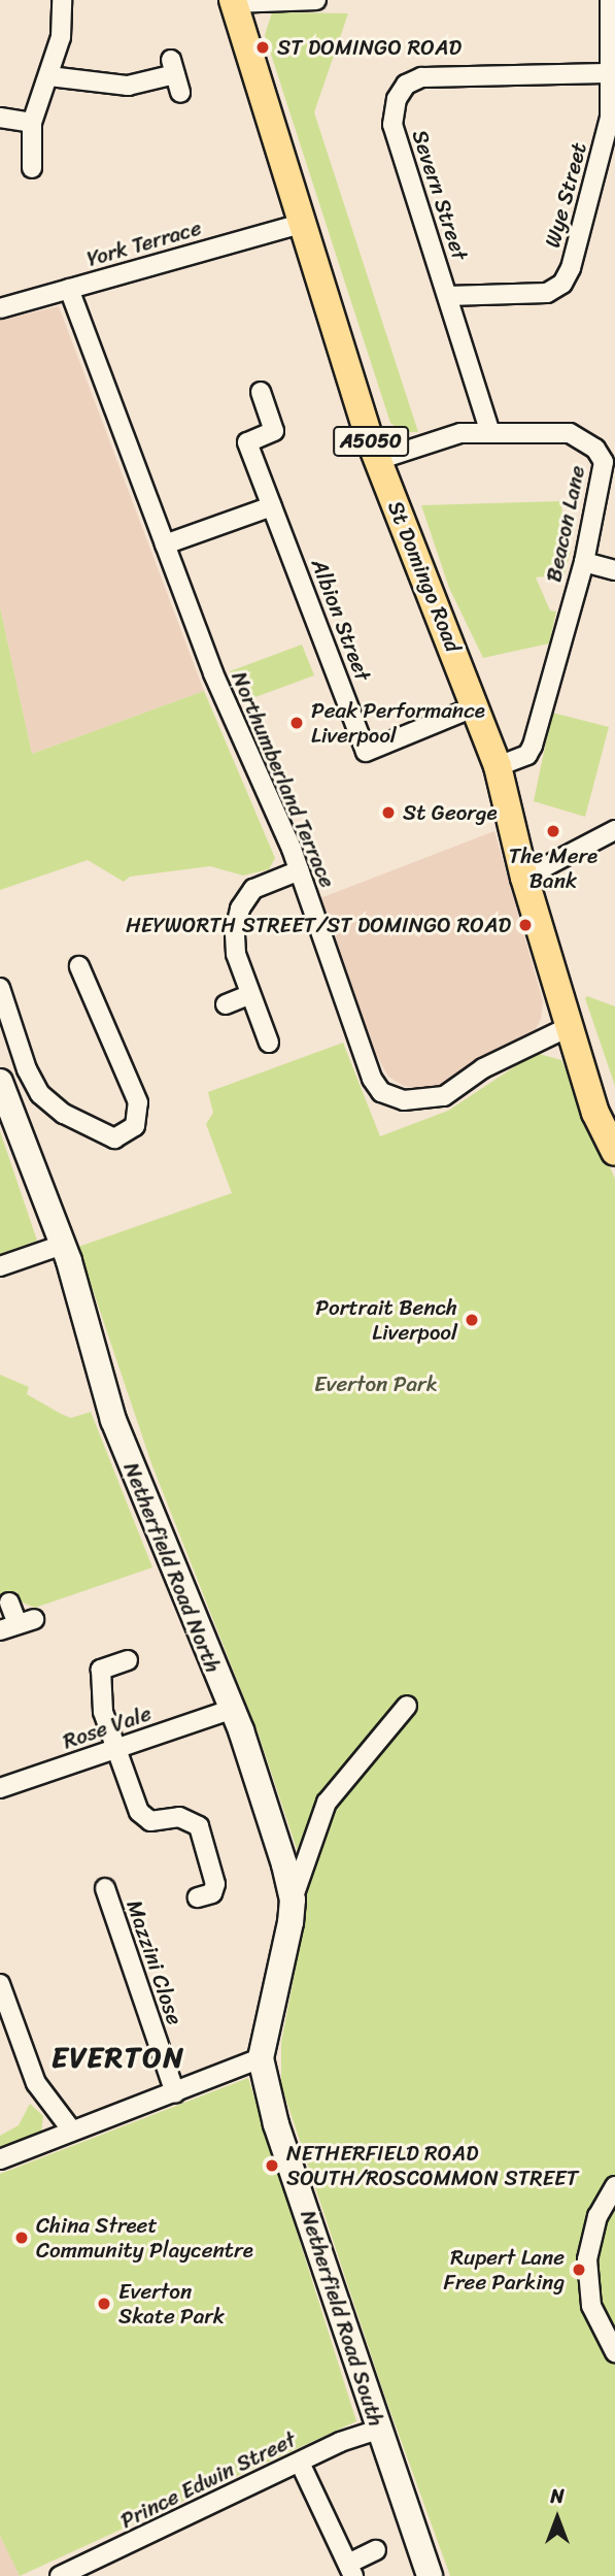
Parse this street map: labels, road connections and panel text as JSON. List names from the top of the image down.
{
  "streets": {
    "main road": ["A5050", "St Domingo Road"],
    "street": [
      "Severn Street",
      "Wye Street",
      "York Terrace",
      "Beacon Lane",
      "Albion Street",
      "Northumberland Terrace",
      "Netherfield Road North",
      "Rose Vale",
      "Mazzini Close",
      "Netherfield Road South",
      "Prince Edwin Street"
    ]
  },
  "crossings": [
    ["Severn Street", "Wye Street"],
    ["Severn Street", "Beacon Lane"],
    ["York Terrace", "St Domingo Road"],
    ["York Terrace", "Northumberland Terrace"],
    ["Beacon Lane", "St Domingo Road"],
    ["St Domingo Road", "Albion Street"],
    ["St Domingo Road", "Northumberland Terrace"],
    ["Netherfield Road North", "Rose Vale"],
    ["Netherfield Road North", "Netherfield Road South"],
    ["Netherfield Road South", "Prince Edwin Street"]
  ],
  "districts": ["EVERTON"],
  "parks": ["Everton Park"],
  "places": [
    "ST DOMINGO ROAD",
    "Peak Performance Liverpool",
    "St George",
    "The Mere Bank",
    "HEYWORTH STREET/ST DOMINGO ROAD",
    "Portrait Bench Liverpool",
    "NETHERFIELD ROAD SOUTH/ROSCOMMON STREET",
    "China Street Community Playcentre",
    "Rupert Lane Free Parking",
    "Everton Skate Park"
  ],
  "north": "top"
}
